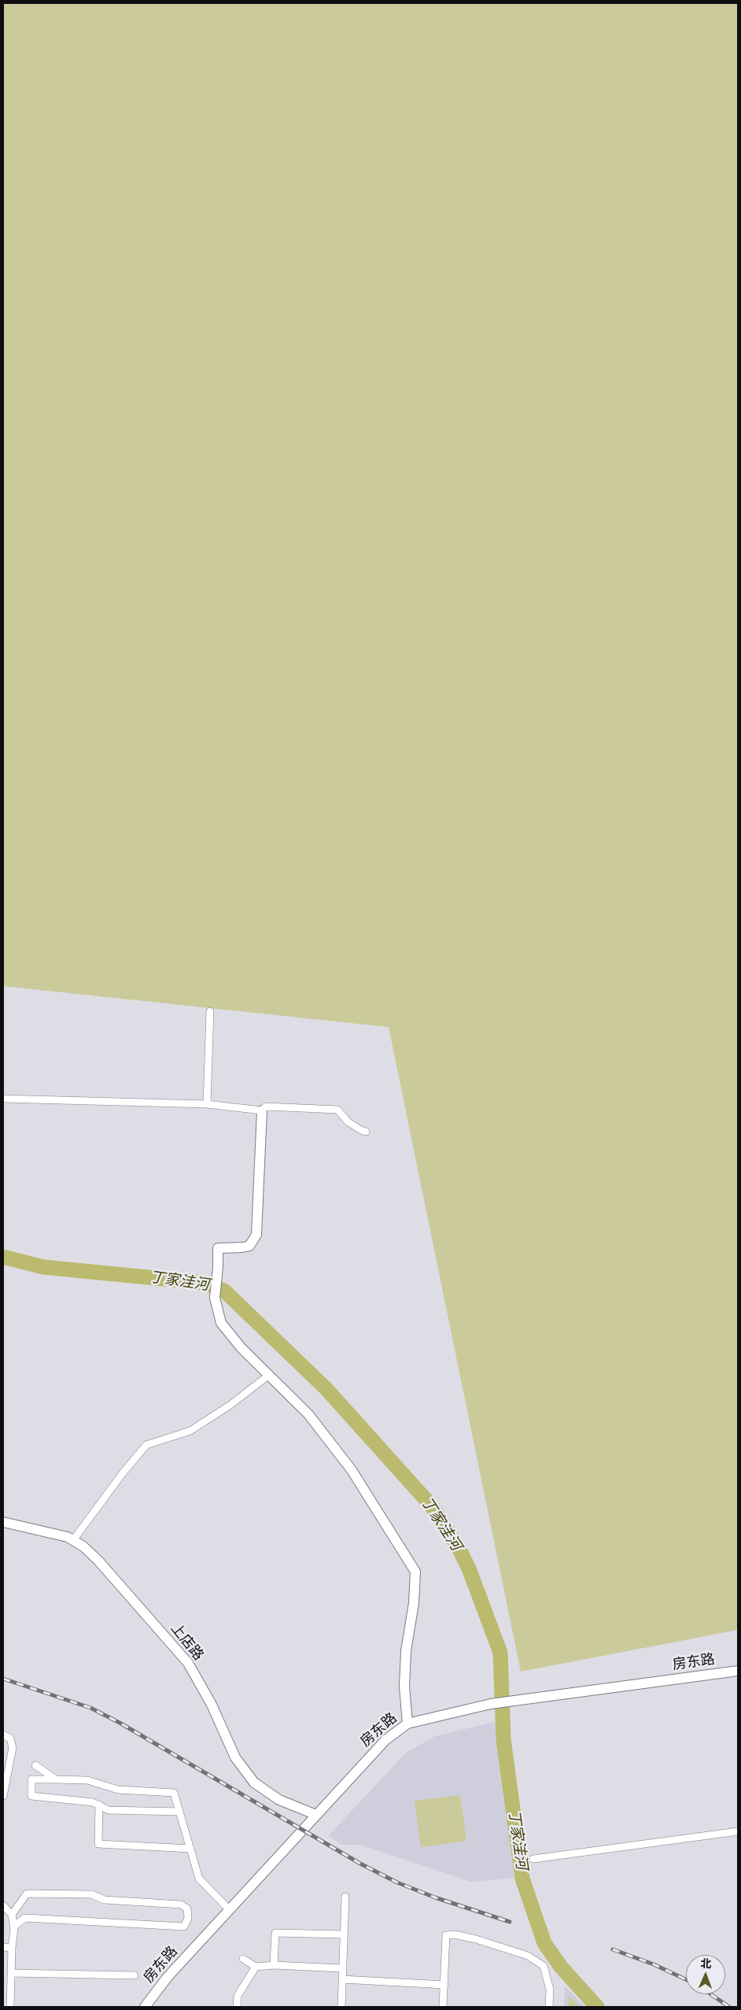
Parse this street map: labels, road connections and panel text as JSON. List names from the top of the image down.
{
  "streets": {
    "street": ["上店路", "房东路"]
  },
  "crossings": [
    ["上店路", "房东路"]
  ],
  "water": ["丁家洼河"],
  "north": "top"
}
